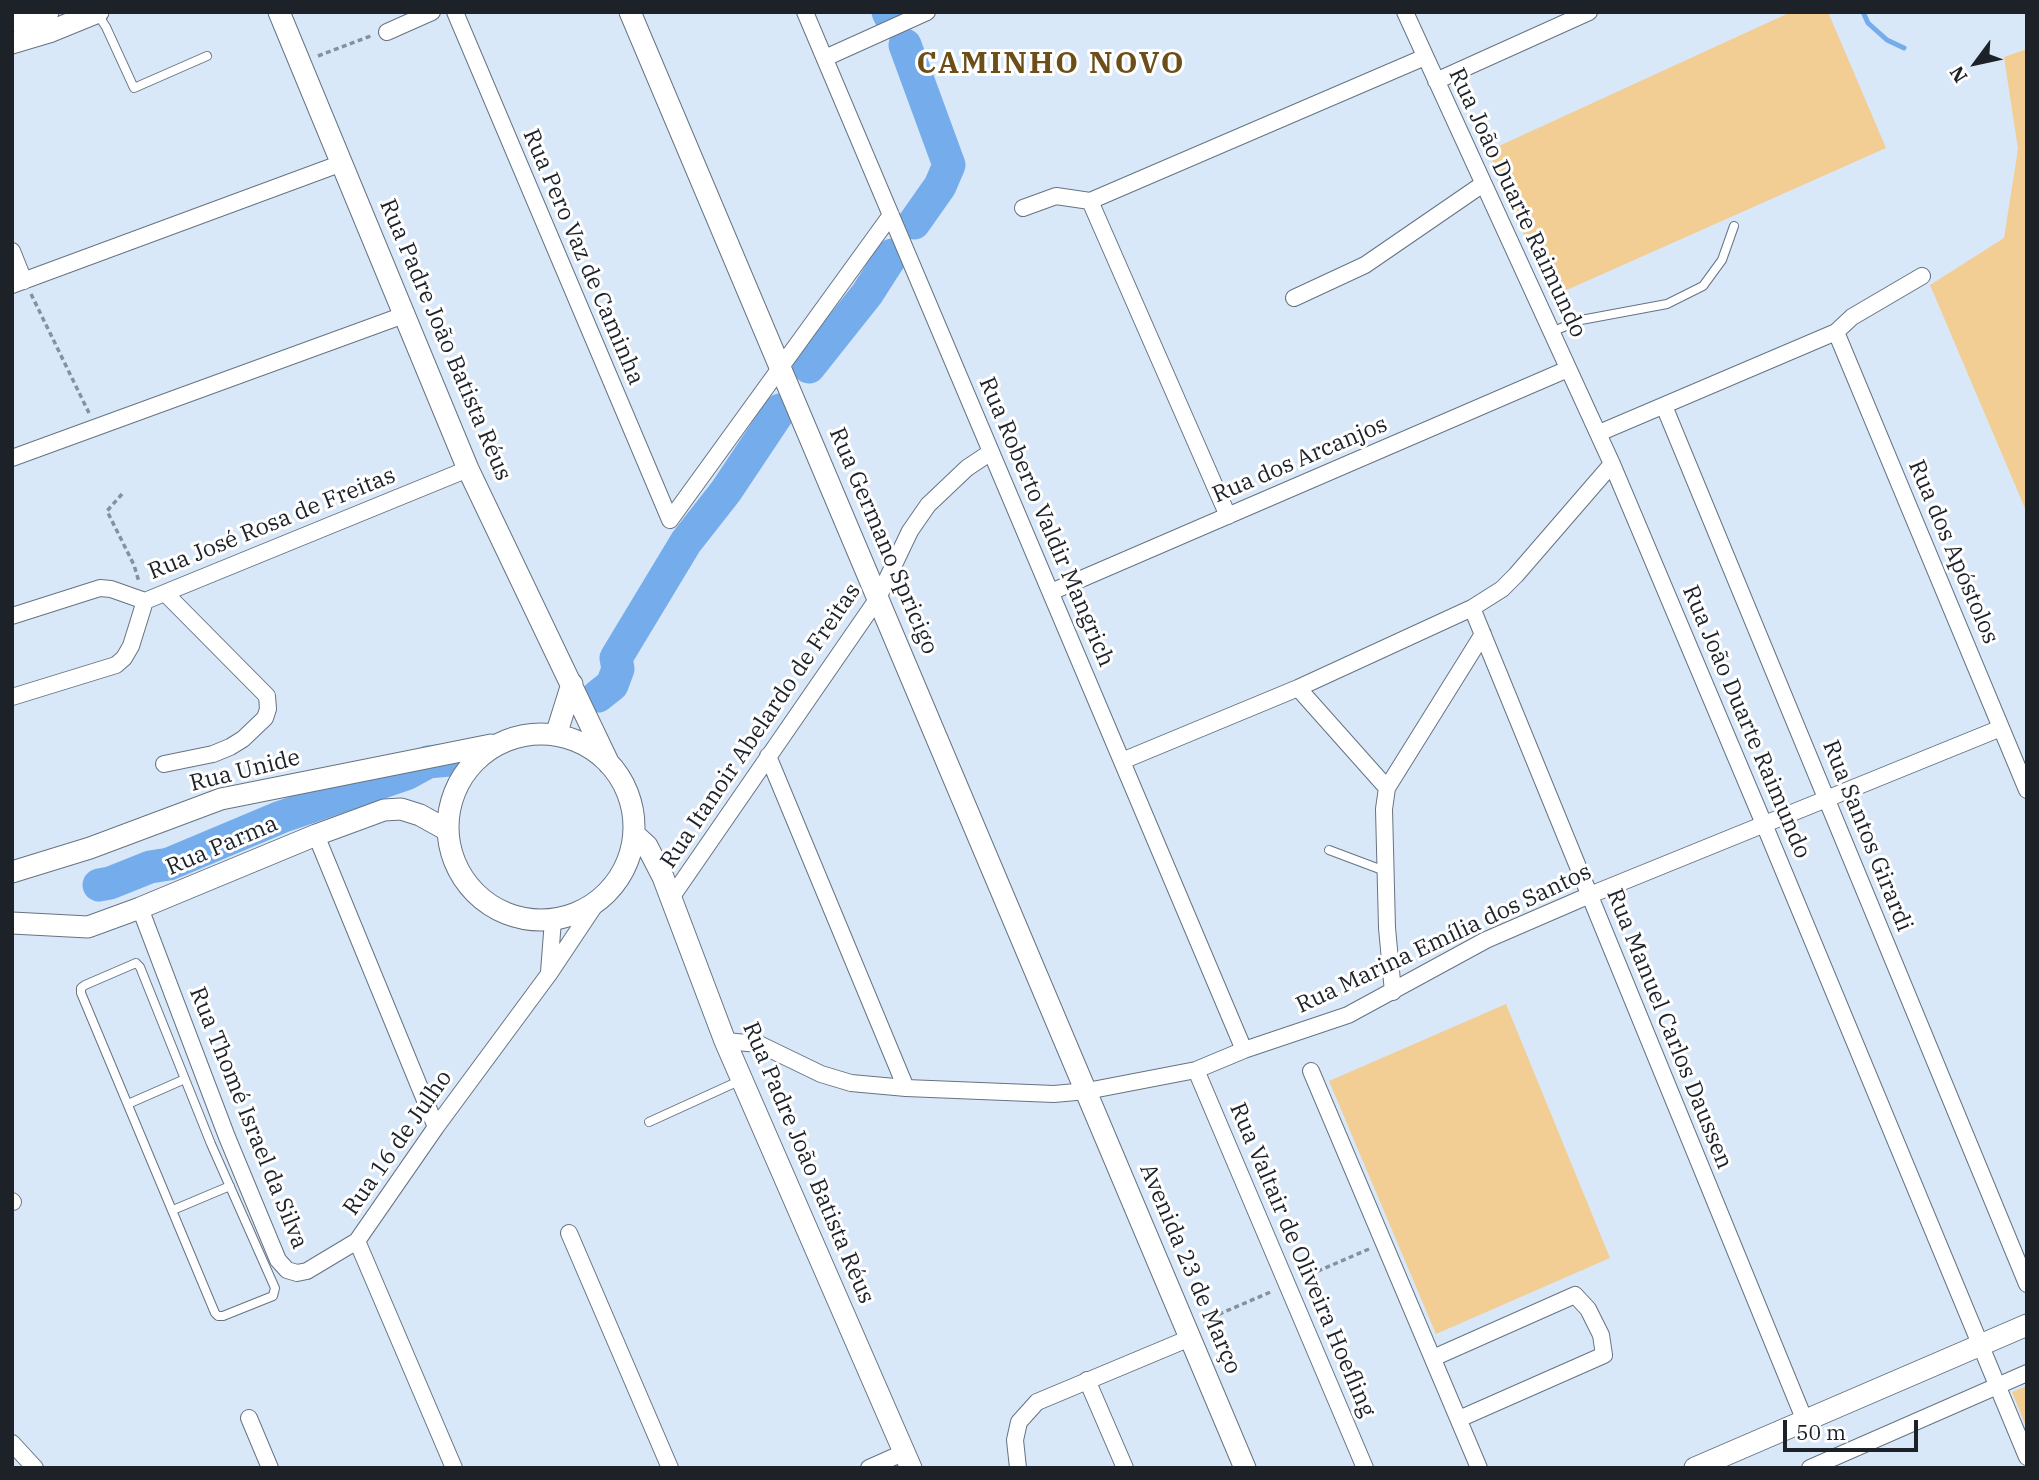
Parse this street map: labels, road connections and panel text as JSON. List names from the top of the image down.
{
  "streets": {
    "main road": [
      "Rua Padre João Batista Réus",
      "Rua Germano Spricigo",
      "Rua Unide",
      "Rua Parma",
      "Avenida 23 de Março"
    ],
    "street": [
      "Rua João Duarte Raimundo",
      "Rua Pero Vaz de Caminha",
      "Rua dos Arcanjos",
      "Rua Roberto Valdir Mangrich",
      "Rua José Rosa de Freitas",
      "Rua dos Apóstolos",
      "Rua Itanoir Abelardo de Freitas",
      "Rua Santos Girardi",
      "Rua Marina Emília dos Santos",
      "Rua Manuel Carlos Daussen",
      "Rua Thomé Israel da Silva",
      "Rua 16 de Julho",
      "Rua Valtair de Oliveira Hoefling"
    ]
  },
  "crossings": [
    ["Rua João Duarte Raimundo", "Rua dos Arcanjos"],
    ["Rua João Duarte Raimundo", "Rua Marina Emília dos Santos"],
    ["Rua Pero Vaz de Caminha", "Rua Germano Spricigo"],
    ["Rua Padre João Batista Réus", "Rua José Rosa de Freitas"],
    ["Rua Padre João Batista Réus", "Rua Itanoir Abelardo de Freitas"],
    ["Rua Padre João Batista Réus", "Rua Unide"],
    ["Rua Padre João Batista Réus", "Rua Parma"],
    ["Rua Padre João Batista Réus", "Rua Marina Emília dos Santos"],
    ["Rua Padre João Batista Réus", "Rua 16 de Julho"],
    ["Rua dos Arcanjos", "Rua Roberto Valdir Mangrich"],
    ["Rua Roberto Valdir Mangrich", "Rua Itanoir Abelardo de Freitas"],
    ["Rua Roberto Valdir Mangrich", "Rua Marina Emília dos Santos"],
    ["Rua Germano Spricigo", "Rua Itanoir Abelardo de Freitas"],
    ["Rua Germano Spricigo", "Rua Marina Emília dos Santos"],
    ["Rua Germano Spricigo", "Avenida 23 de Março"],
    ["Rua dos Apóstolos", "Rua Marina Emília dos Santos"],
    ["Rua Unide", "Rua Parma"],
    ["Rua Unide", "Rua 16 de Julho"],
    ["Rua Santos Girardi", "Rua Marina Emília dos Santos"],
    ["Rua Parma", "Rua Thomé Israel da Silva"],
    ["Rua Parma", "Rua 16 de Julho"],
    ["Rua Marina Emília dos Santos", "Rua Manuel Carlos Daussen"],
    ["Rua Marina Emília dos Santos", "Rua Valtair de Oliveira Hoefling"],
    ["Rua Marina Emília dos Santos", "Avenida 23 de Março"],
    ["Rua Thomé Israel da Silva", "Rua 16 de Julho"]
  ],
  "districts": ["CAMINHO NOVO"],
  "scale_bar": "50 m",
  "north": "bottom left"
}
